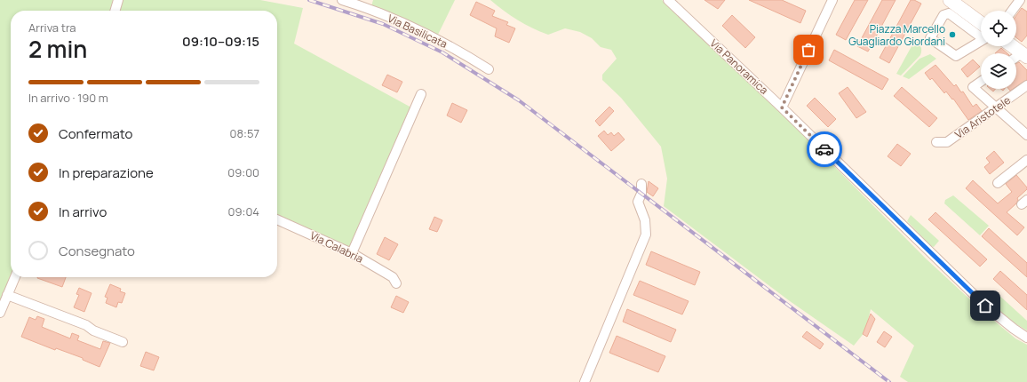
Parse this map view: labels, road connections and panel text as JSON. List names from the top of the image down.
{
  "streets": {
    "street": [
      "Via Basilicata",
      "Via Panoramica",
      "Via Aristotele",
      "Via Calabria"
    ]
  },
  "places": ["Piazza Marcello Guagliardo Giordani"],
  "page": {
    "heading": ["2 min", "Arriva tra", "09:10–09:15"],
    "bar": "In arrivo · 190 m",
    "list": [
      ["Confermato", "08:57"],
      ["In preparazione", "09:00"],
      ["In arrivo", "09:04"],
      "Consegnato"
    ]
  }
}
